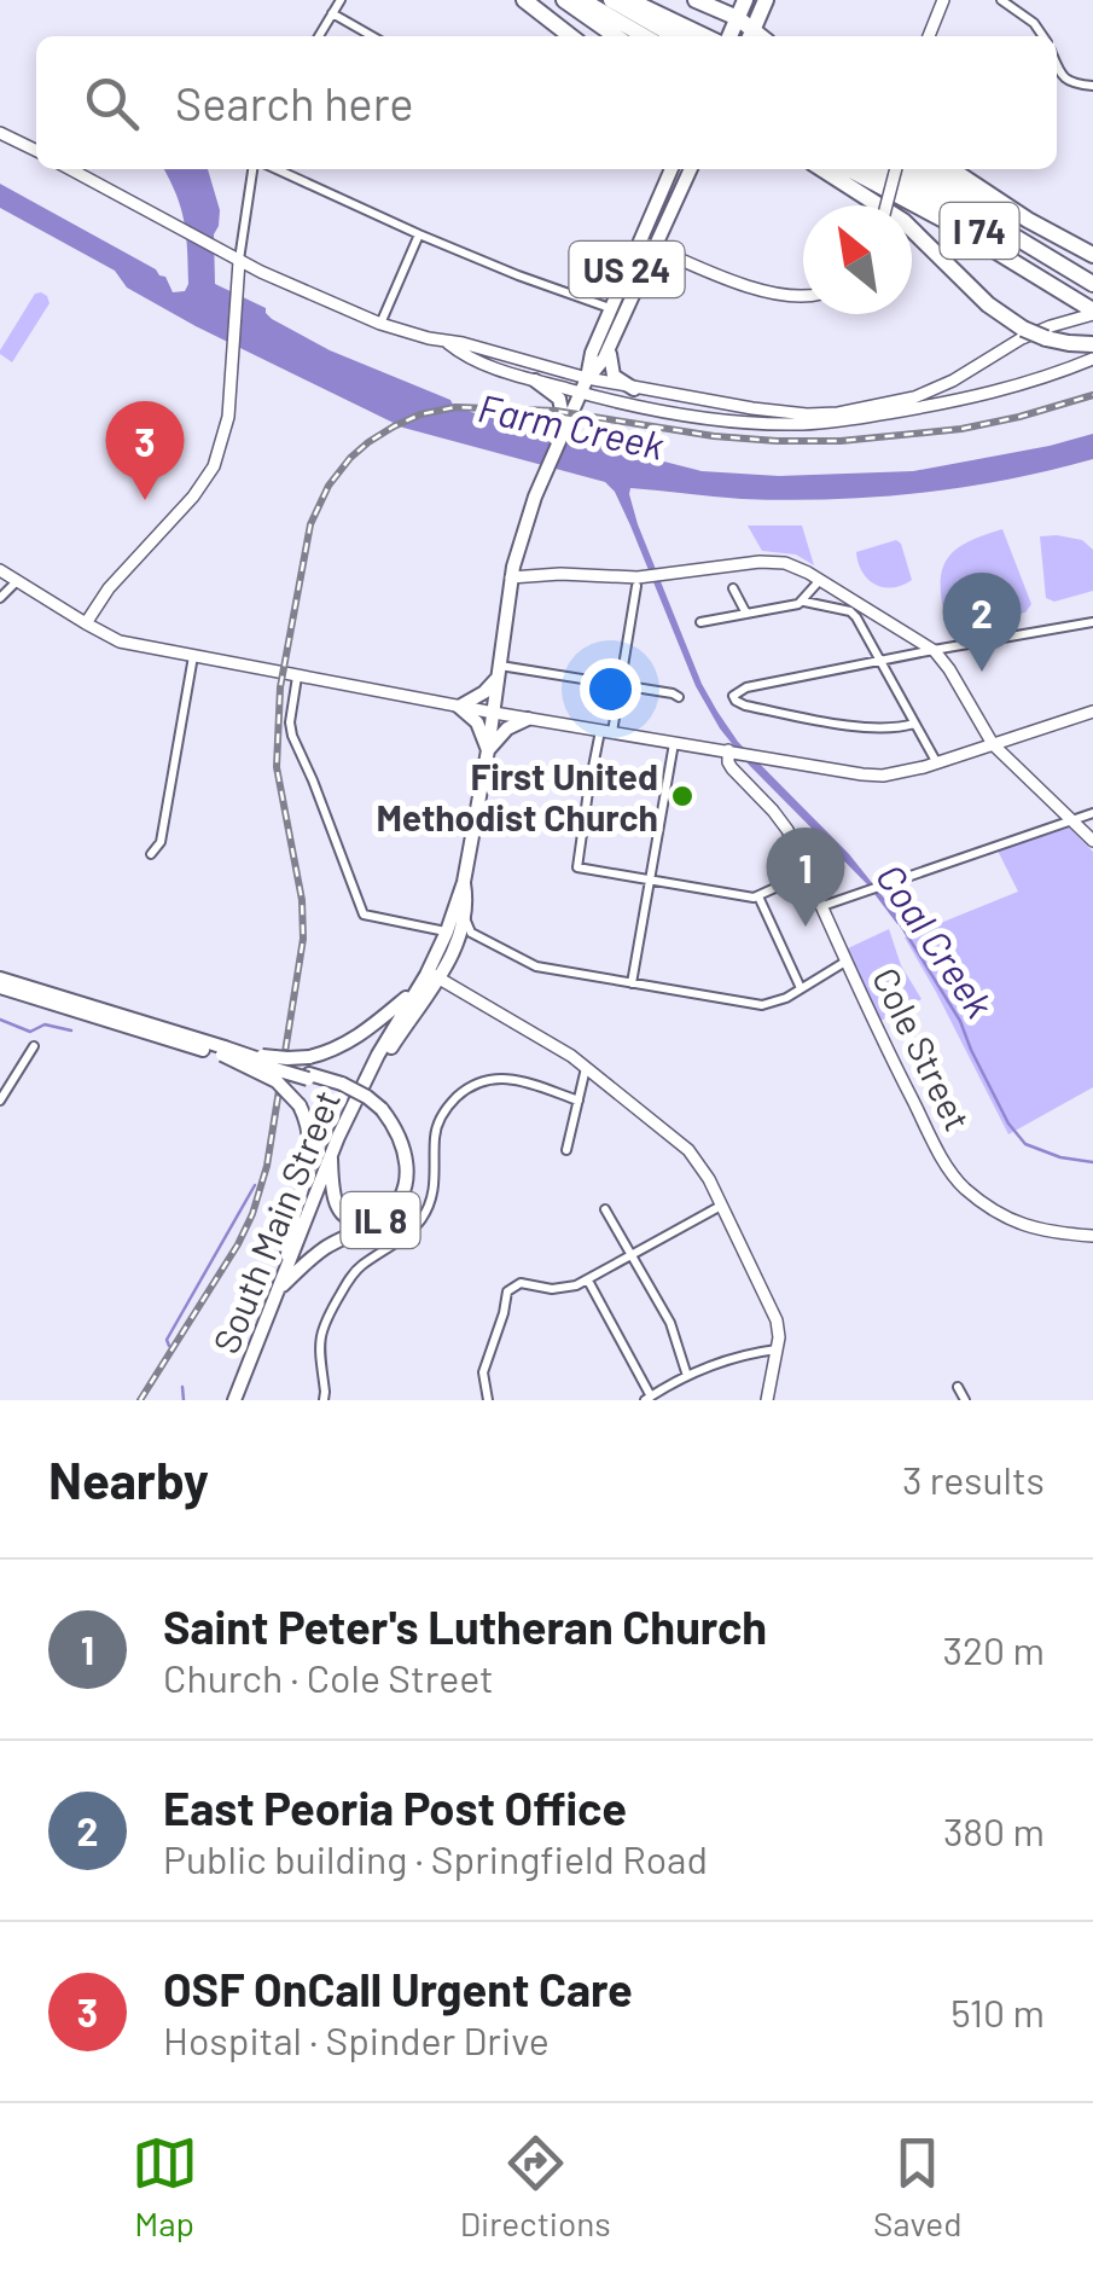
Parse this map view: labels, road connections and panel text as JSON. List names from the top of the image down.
{
  "streets": {
    "highway": ["I 74"],
    "main road": [
      "US 24",
      "Cole Street",
      "IL 8",
      "South Main Street"
    ]
  },
  "crossings": [
    ["US 24", "South Main Street"],
    ["IL 8", "South Main Street"]
  ],
  "water": ["Farm Creek", "Coal Creek"],
  "places": ["First United Methodist Church"],
  "north": "top left",
  "page": {
    "search": "Search here",
    "pins": ["3", "2", "1"],
    "heading": ["Nearby", "3 results"],
    "list": [
      {
        "mark": "1",
        "name": "Saint Peter's Lutheran Church",
        "note": "Church · Cole Street",
        "value": "320 m"
      },
      {
        "mark": "2",
        "name": "East Peoria Post Office",
        "note": "Public building · Springfield Road",
        "value": "380 m"
      },
      {
        "mark": "3",
        "name": "OSF OnCall Urgent Care",
        "note": "Hospital · Spinder Drive",
        "value": "510 m"
      }
    ],
    "nav": ["Map", "Directions", "Saved"]
  }
}
